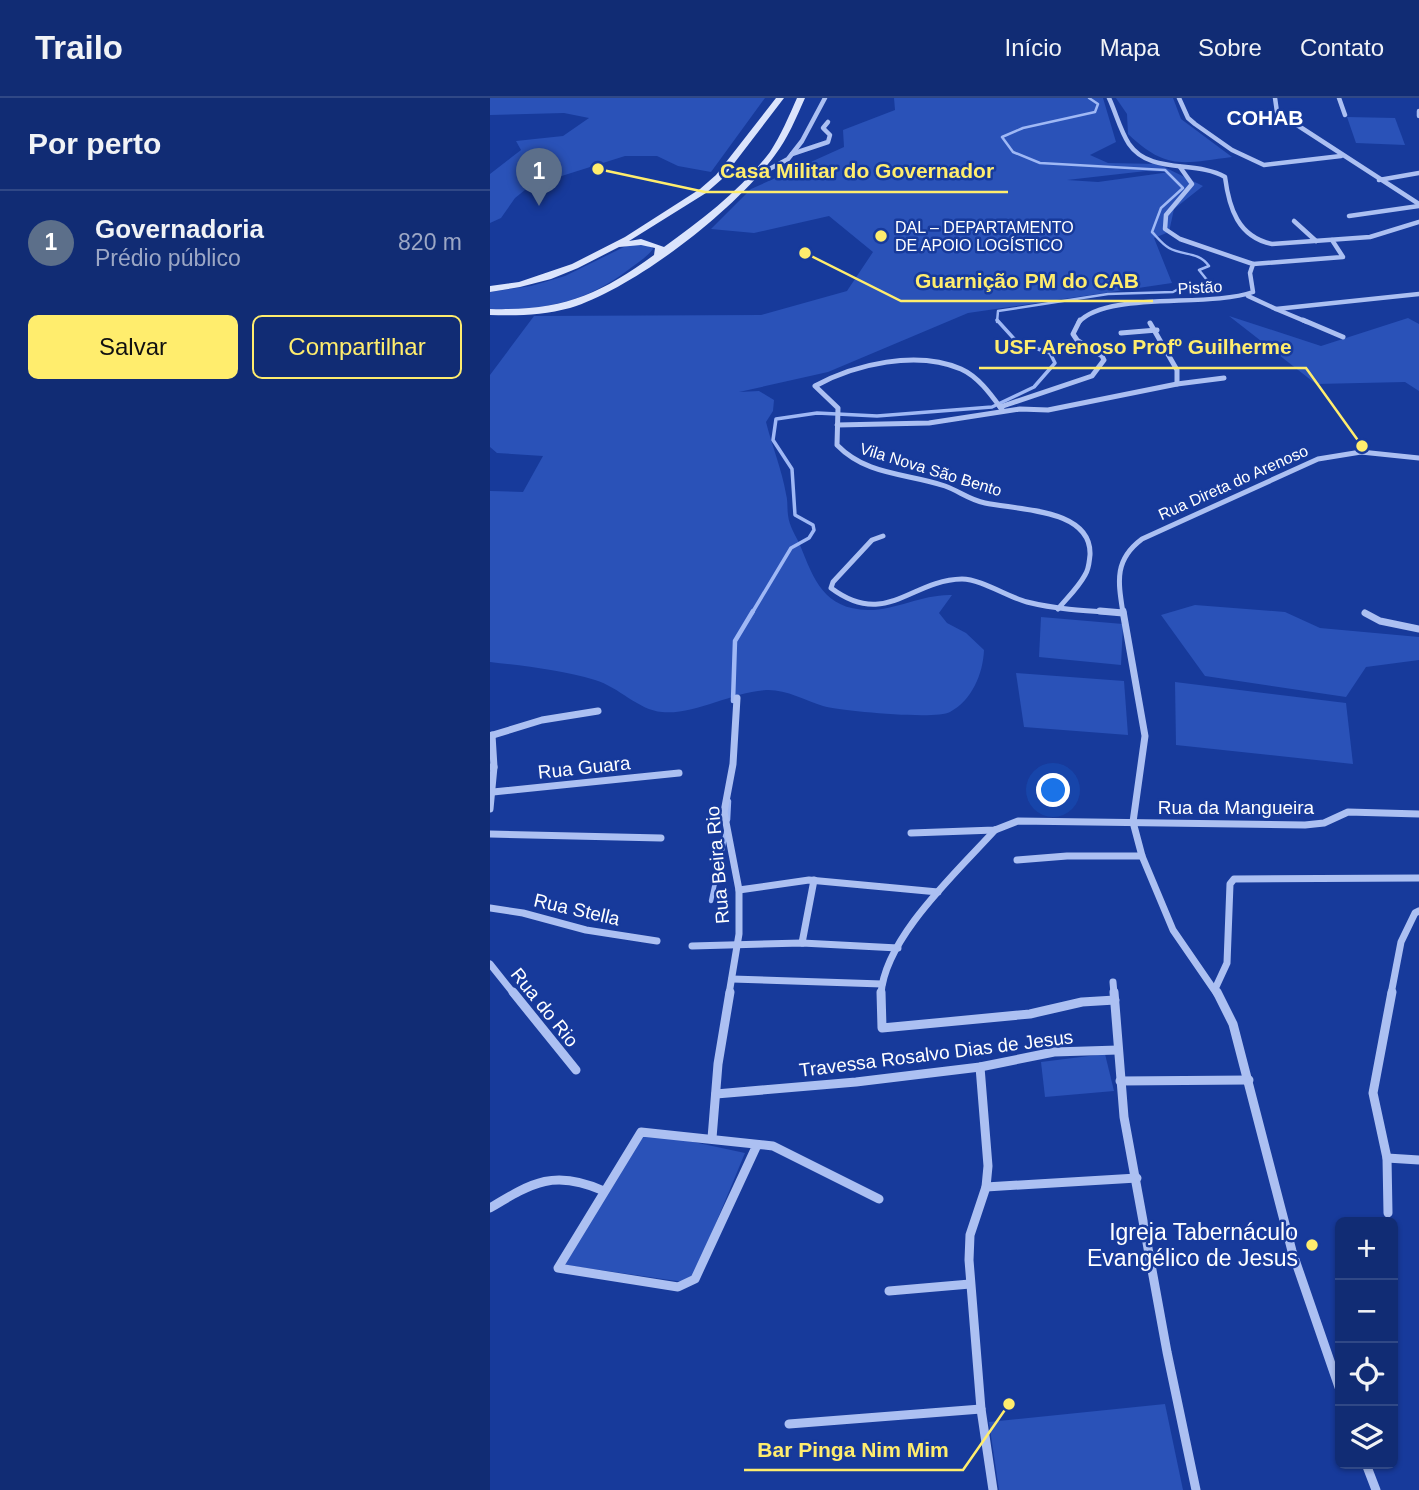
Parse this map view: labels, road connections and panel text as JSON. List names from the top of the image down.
{
  "streets": {
    "street": [
      "Pistão",
      "Vila Nova São Bento",
      "Rua Direta do Arenoso",
      "Rua Guara",
      "Rua da Mangueira",
      "Rua Beira Rio",
      "Rua Stella",
      "Rua do Rio",
      "Travessa Rosalvo Dias de Jesus"
    ]
  },
  "crossings": [
    ["Pistão", "Vila Nova São Bento"],
    ["Rua Direta do Arenoso", "Rua da Mangueira"],
    ["Rua Beira Rio", "Travessa Rosalvo Dias de Jesus"]
  ],
  "districts": ["COHAB"],
  "places": [
    "Casa Militar do Governador",
    "DAL – DEPARTAMENTO DE APOIO LOGÍSTICO",
    "Guarnição PM do CAB",
    "USF Arenoso Profº Guilherme",
    "Igreja Tabernáculo Evangélico de Jesus",
    "Bar Pinga Nim Mim"
  ],
  "page": {
    "header": "Trailo",
    "nav": [
      "Início",
      "Mapa",
      "Sobre",
      "Contato"
    ],
    "heading": "Por perto",
    "pins": "1",
    "list": [
      {
        "mark": "1",
        "name": "Governadoria",
        "note": "Prédio público",
        "value": "820 m"
      }
    ],
    "buttons": ["Salvar", "Compartilhar"],
    "map_buttons": ["+", "−"]
  }
}
